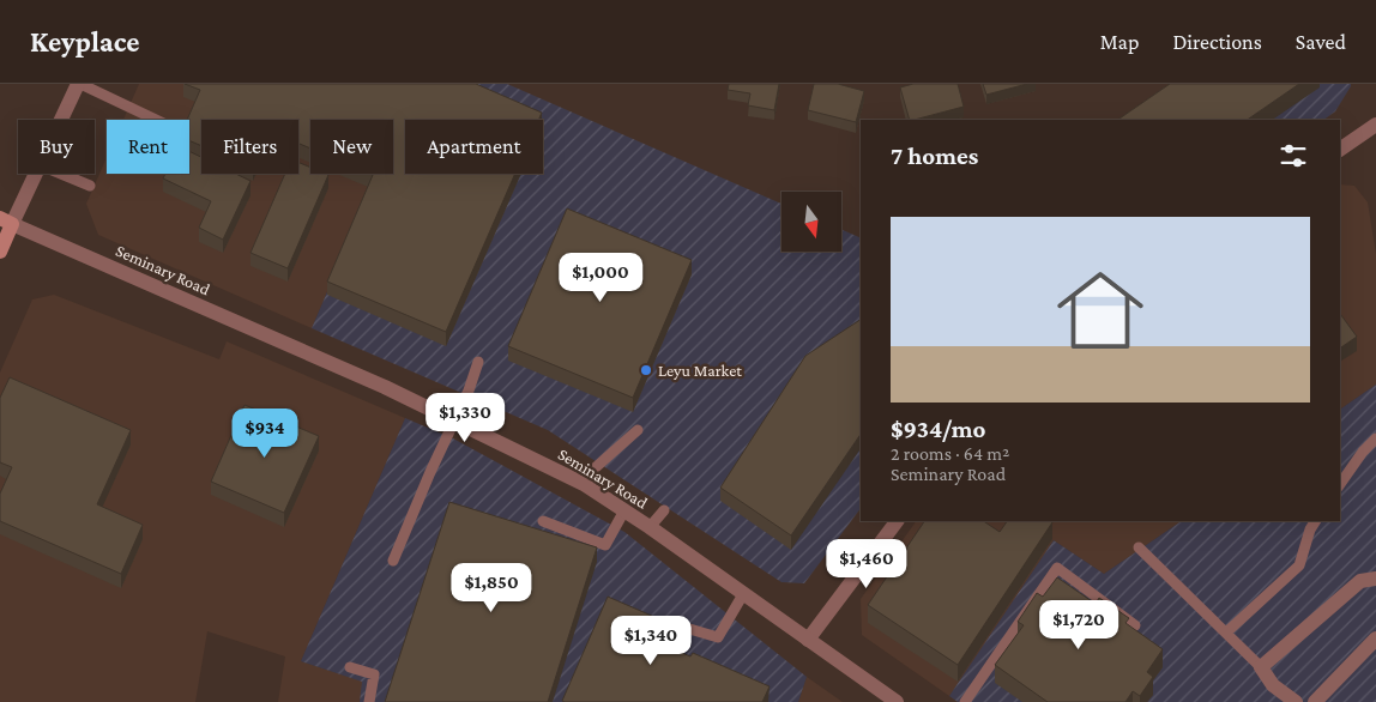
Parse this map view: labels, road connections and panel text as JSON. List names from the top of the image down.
{
  "streets": {
    "street": ["Seminary Road"]
  },
  "places": ["Leyu Market"],
  "north": "bottom",
  "page": {
    "header": "Keyplace",
    "nav": ["Map", "Directions", "Saved"],
    "chip": [
      "Buy",
      "Rent",
      "Filters",
      "New",
      "Apartment"
    ],
    "heading": "7 homes",
    "list": [
      {
        "name": "$934/mo",
        "note": "2 rooms · 64 m² · Seminary Road"
      }
    ],
    "price": [
      "$1,000",
      "$1,330",
      "$934",
      "$1,460",
      "$1,850",
      "$1,720",
      "$1,340"
    ]
  }
}
